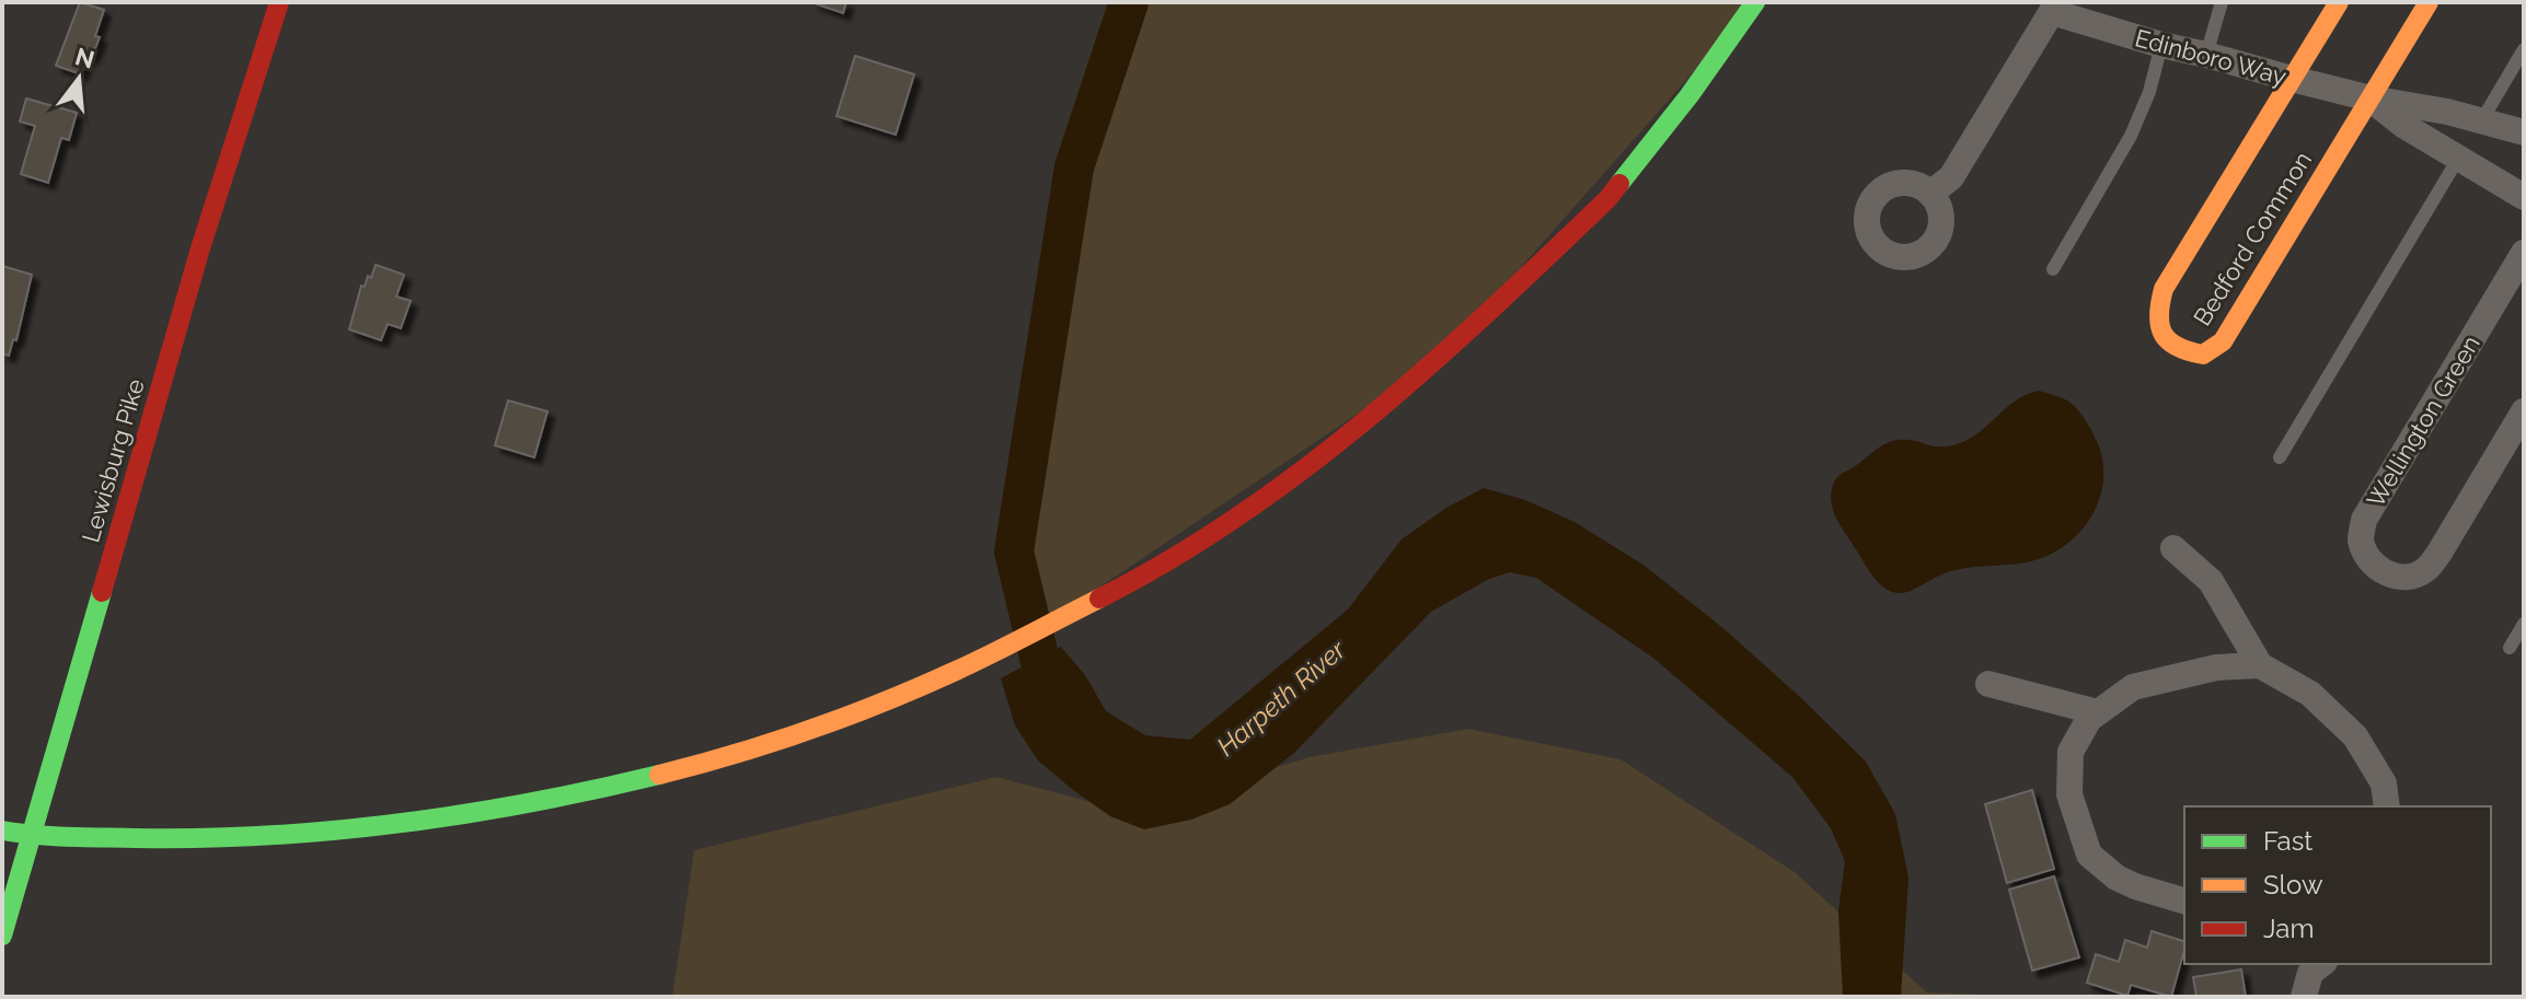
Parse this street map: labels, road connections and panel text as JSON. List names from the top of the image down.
{
  "streets": {
    "main road": ["Bedford Common", "Lewisburg Pike"],
    "street": ["Edinboro Way", "Wellington Green"]
  },
  "crossings": [
    ["Edinboro Way", "Bedford Common"]
  ],
  "water": ["Harpeth River"],
  "legend": ["Fast", "Slow", "Jam"],
  "north": "top"
}
